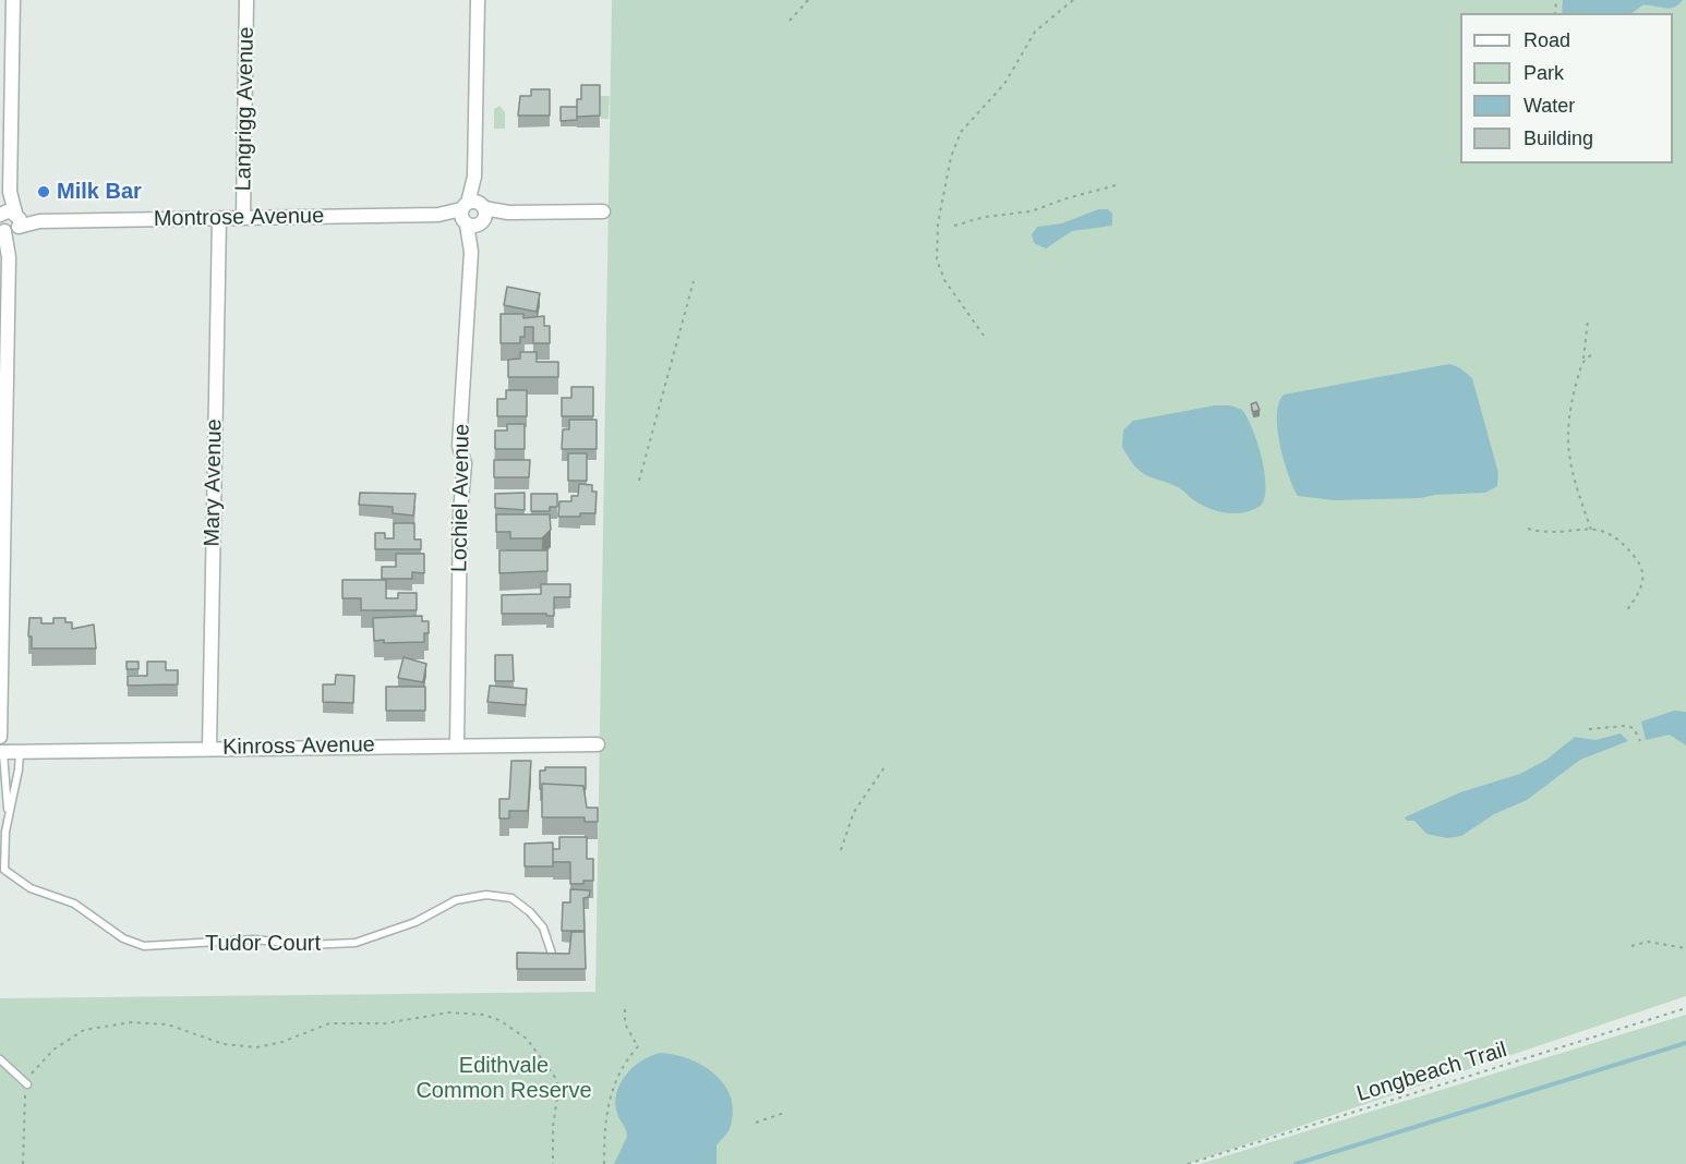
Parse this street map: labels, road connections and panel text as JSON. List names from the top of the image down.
{
  "streets": {
    "street": [
      "Langrigg Avenue",
      "Montrose Avenue",
      "Mary Avenue",
      "Lochiel Avenue",
      "Kinross Avenue"
    ],
    "lane": ["Tudor Court"],
    "path": ["Longbeach Trail"]
  },
  "crossings": [
    ["Langrigg Avenue", "Montrose Avenue"],
    ["Montrose Avenue", "Mary Avenue"],
    ["Montrose Avenue", "Lochiel Avenue"],
    ["Mary Avenue", "Kinross Avenue"],
    ["Lochiel Avenue", "Kinross Avenue"],
    ["Kinross Avenue", "Tudor Court"]
  ],
  "parks": ["Edithvale Common Reserve"],
  "places": ["Milk Bar"],
  "legend": [
    "Road",
    "Park",
    "Water",
    "Building"
  ]
}
